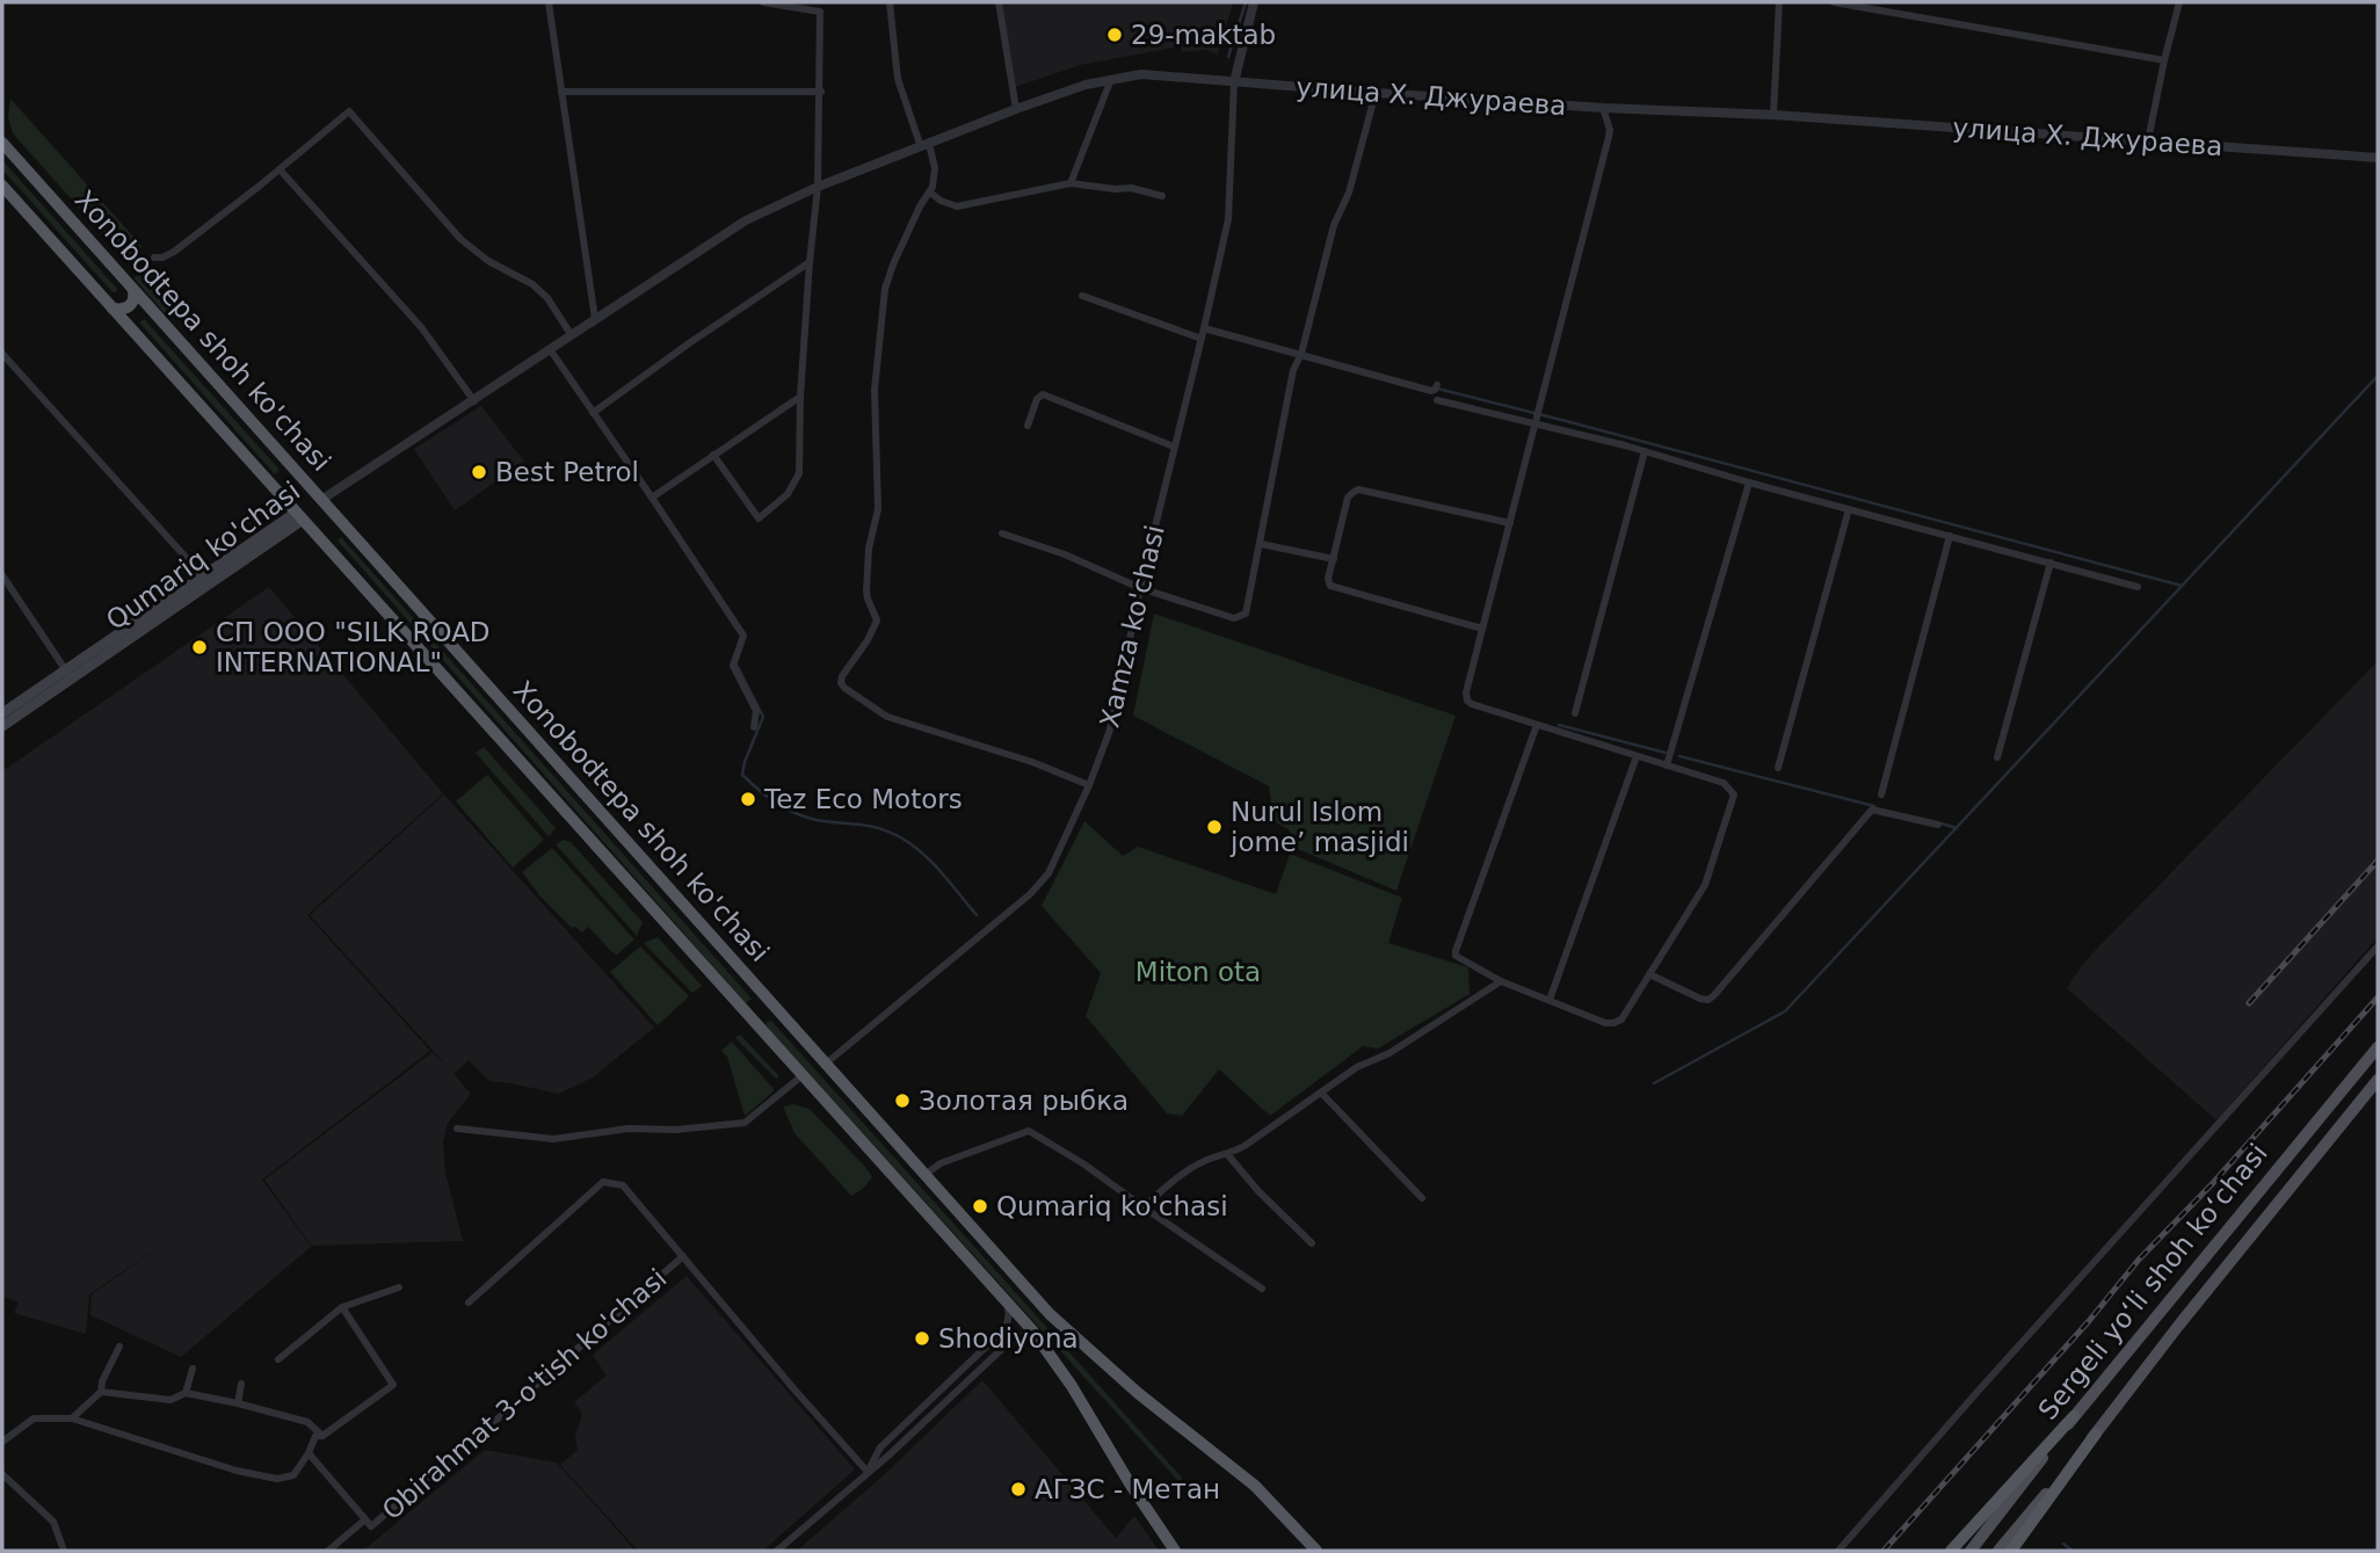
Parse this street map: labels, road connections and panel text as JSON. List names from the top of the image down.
{
  "streets": {
    "highway": ["Xonobodtepa shoh ko'chasi", "Qumariq ko'chasi"],
    "main road": ["Sergeli yo‘li shoh ko‘chasi"],
    "street": ["улица Х. Джураева", "Xamza ko'chasi", "Obirahmat 3-o'tish ko'chasi"]
  },
  "crossings": [
    ["улица Х. Джураева", "Xonobodtepa shoh ko'chasi"],
    ["улица Х. Джураева", "Qumariq ko'chasi"],
    ["улица Х. Джураева", "Xamza ko'chasi"],
    ["Xonobodtepa shoh ko'chasi", "Qumariq ko'chasi"],
    ["Xonobodtepa shoh ko'chasi", "Xamza ko'chasi"]
  ],
  "parks": ["Miton ota"],
  "places": [
    "29-maktab",
    "Best Petrol",
    "СП ООО \"SILK ROAD INTERNATIONAL\"",
    "Tez Eco Motors",
    "Nurul Islom jome’ masjidi",
    "Золотая рыбка",
    "Qumariq ko'chasi",
    "Shodiyona",
    "АГЗС - Метан"
  ]
}
